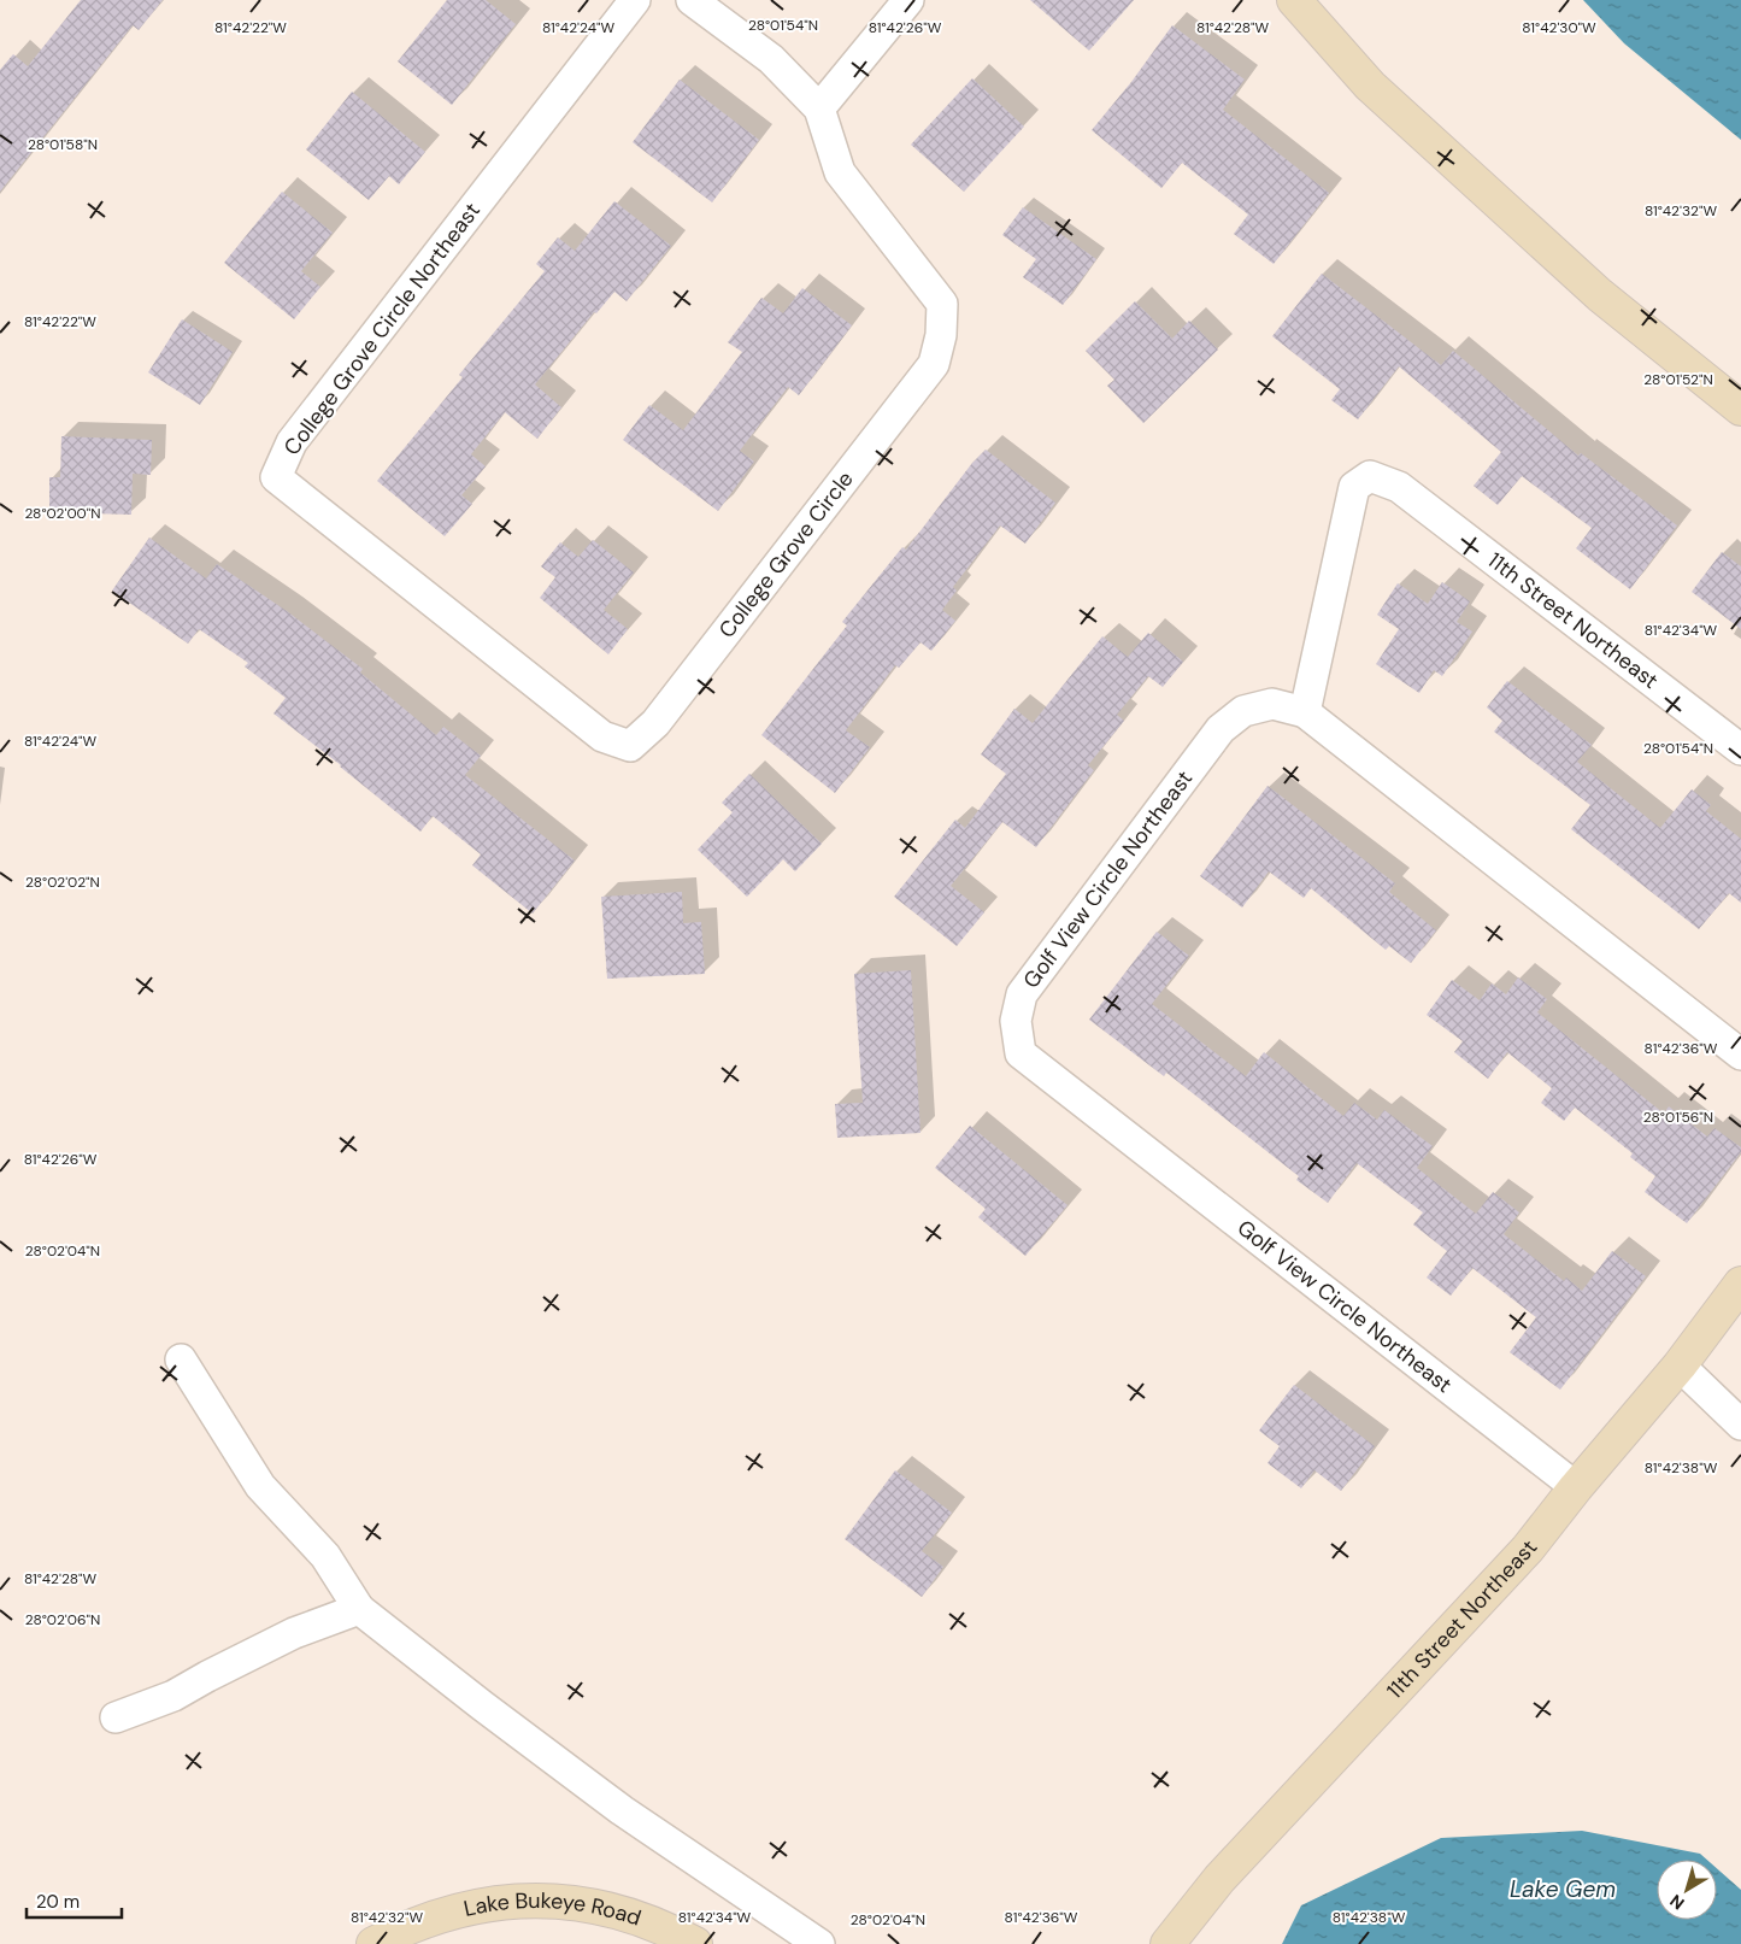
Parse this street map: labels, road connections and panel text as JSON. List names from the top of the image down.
{
  "streets": {
    "street": [
      "College Grove Circle Northeast",
      "College Grove Circle",
      "11th Street Northeast",
      "Golf View Circle Northeast",
      "Lake Bukeye Road"
    ]
  },
  "crossings": [
    ["College Grove Circle Northeast", "College Grove Circle"],
    ["11th Street Northeast", "Golf View Circle Northeast"]
  ],
  "water": ["Lake Gem"],
  "scale_bar": "20 m",
  "north": "bottom left",
  "coordinates": [
    "28°01'54\"N",
    "81°42'22\"W",
    "81°42'24\"W",
    "81°42'26\"W",
    "81°42'28\"W",
    "81°42'30\"W",
    "28°01'58\"N",
    "81°42'32\"W",
    "28°01'52\"N",
    "28°02'00\"N",
    "81°42'34\"W",
    "28°02'02\"N",
    "81°42'36\"W",
    "28°01'56\"N",
    "28°02'04\"N",
    "81°42'38\"W",
    "28°02'06\"N"
  ]
}
